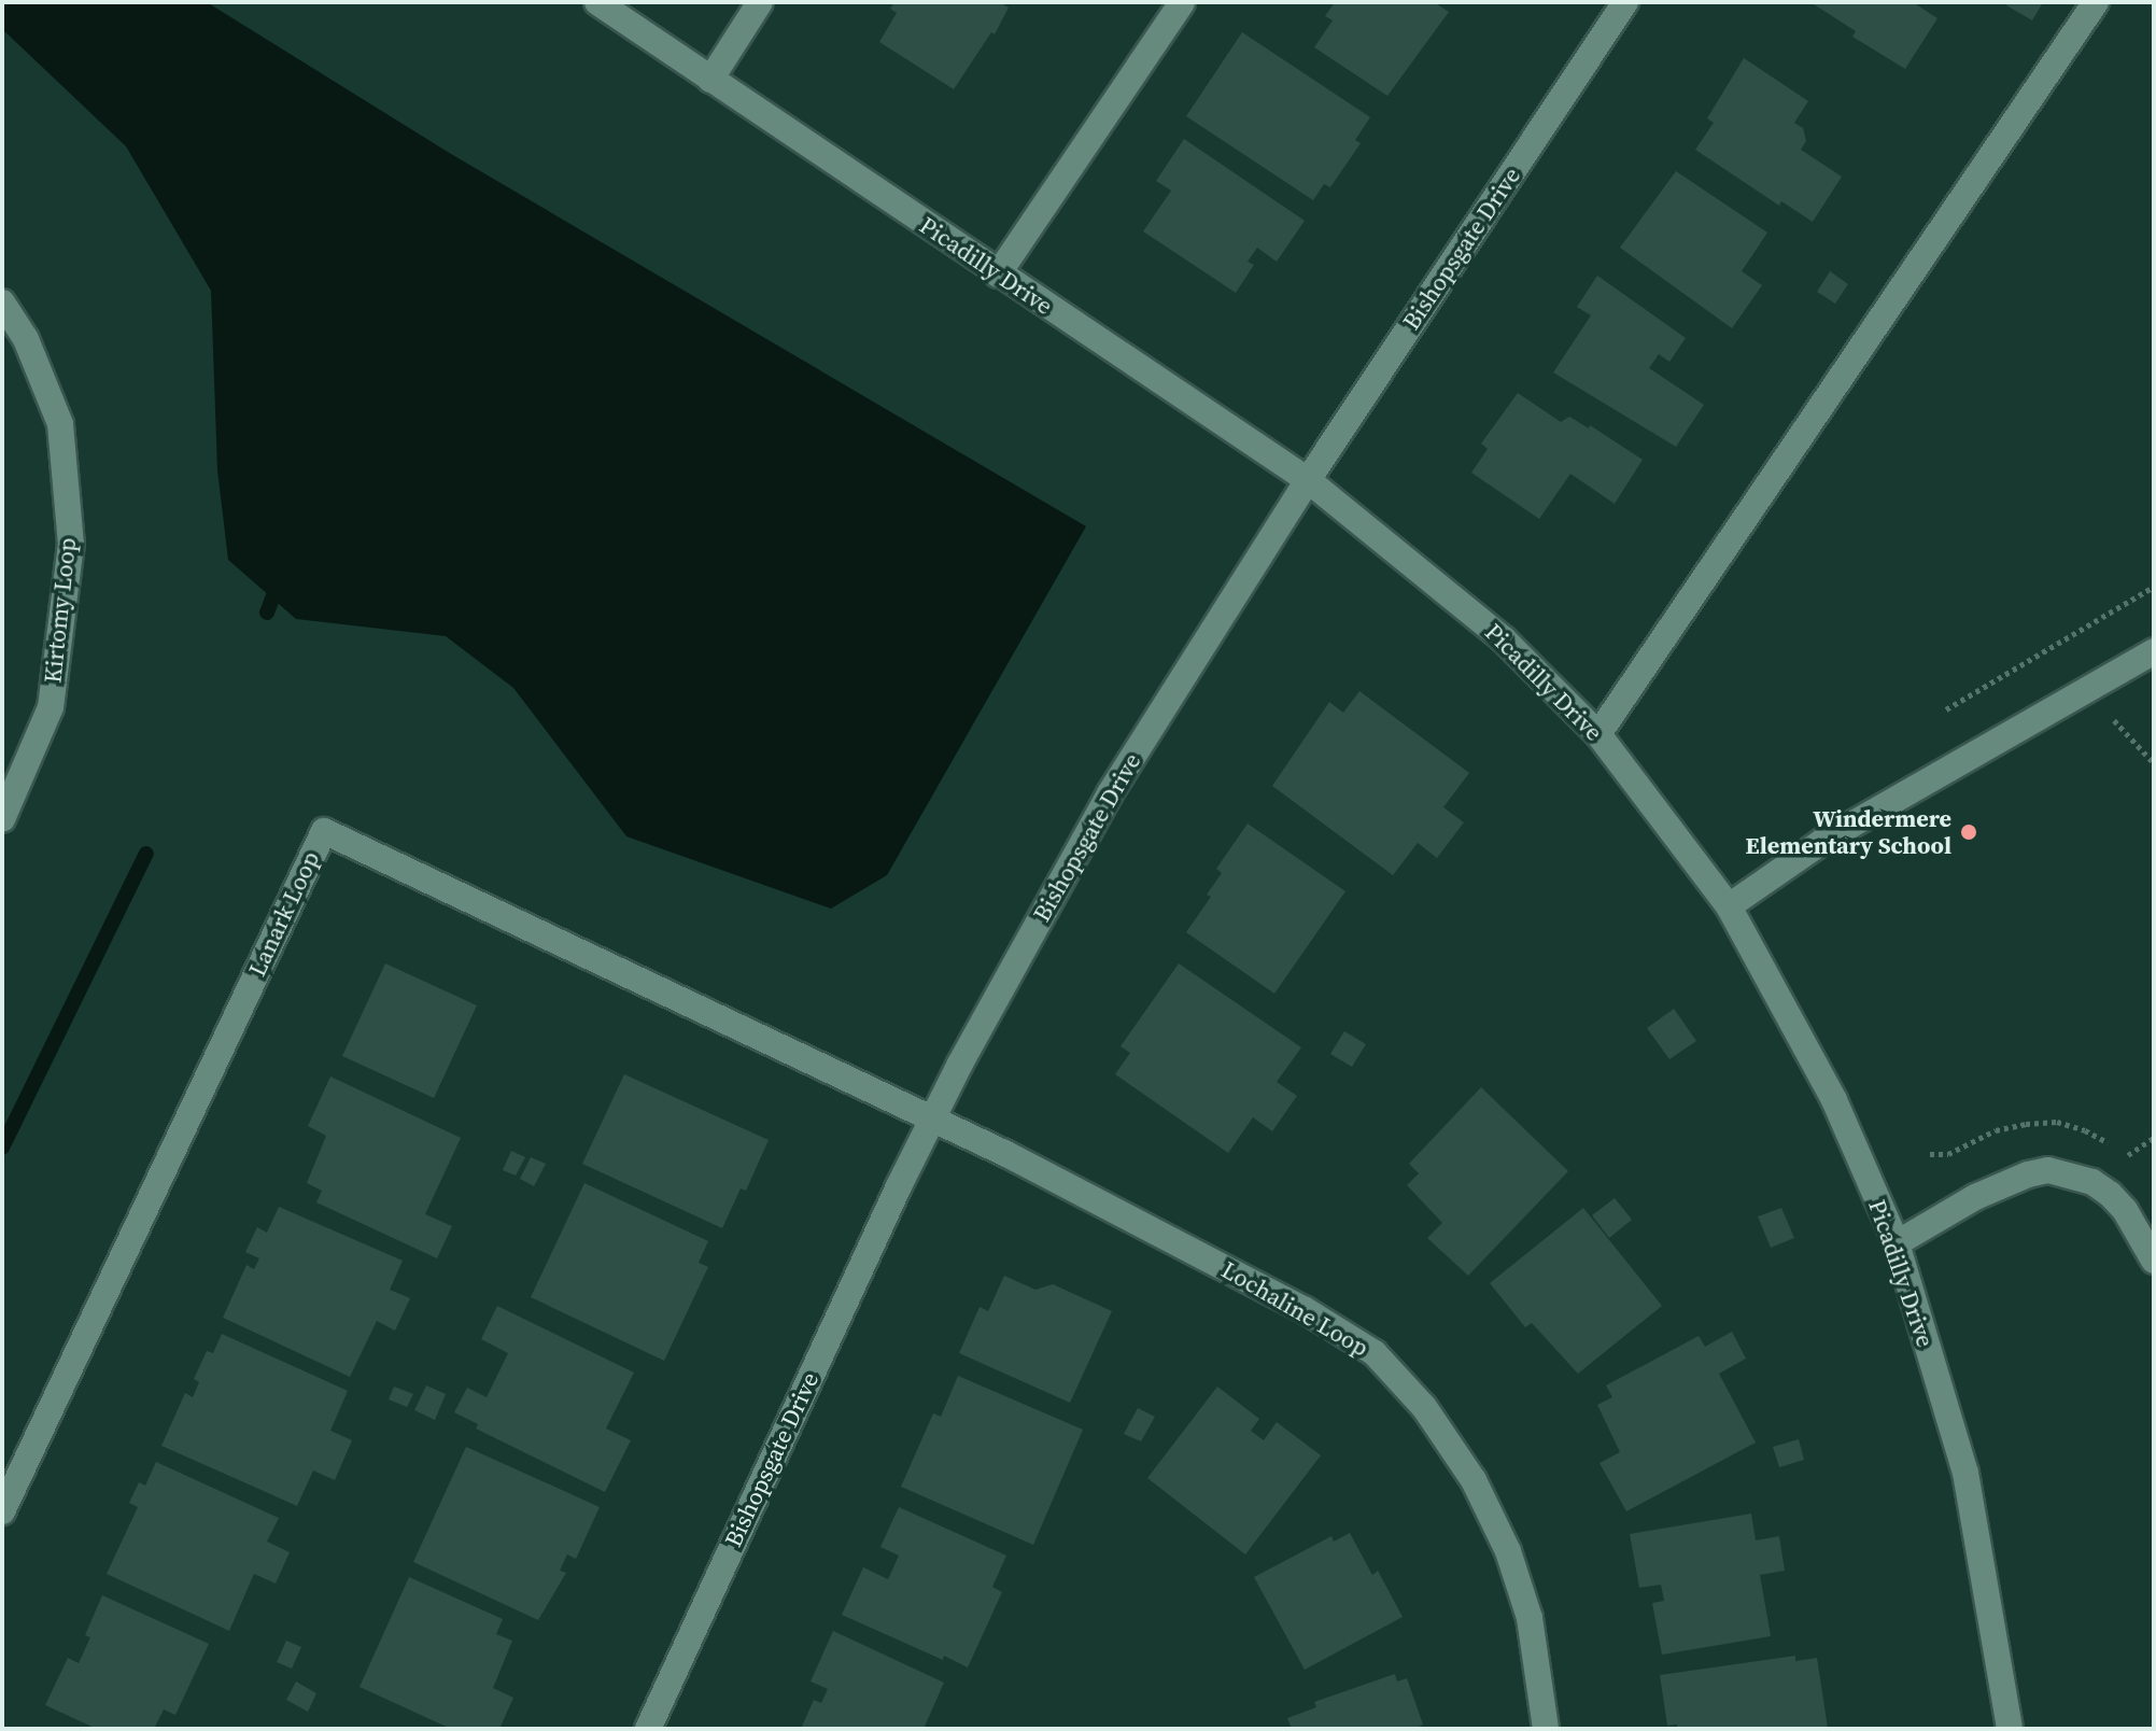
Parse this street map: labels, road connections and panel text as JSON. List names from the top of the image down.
{
  "streets": {
    "street": [
      "Bishopsgate Drive",
      "Picadilly Drive",
      "Kirtomy Loop",
      "Lanark Loop",
      "Lochaline Loop"
    ]
  },
  "crossings": [
    ["Bishopsgate Drive", "Picadilly Drive"],
    ["Bishopsgate Drive", "Lanark Loop"],
    ["Bishopsgate Drive", "Lochaline Loop"],
    ["Lanark Loop", "Lochaline Loop"]
  ],
  "places": ["Windermere Elementary School"]
}
